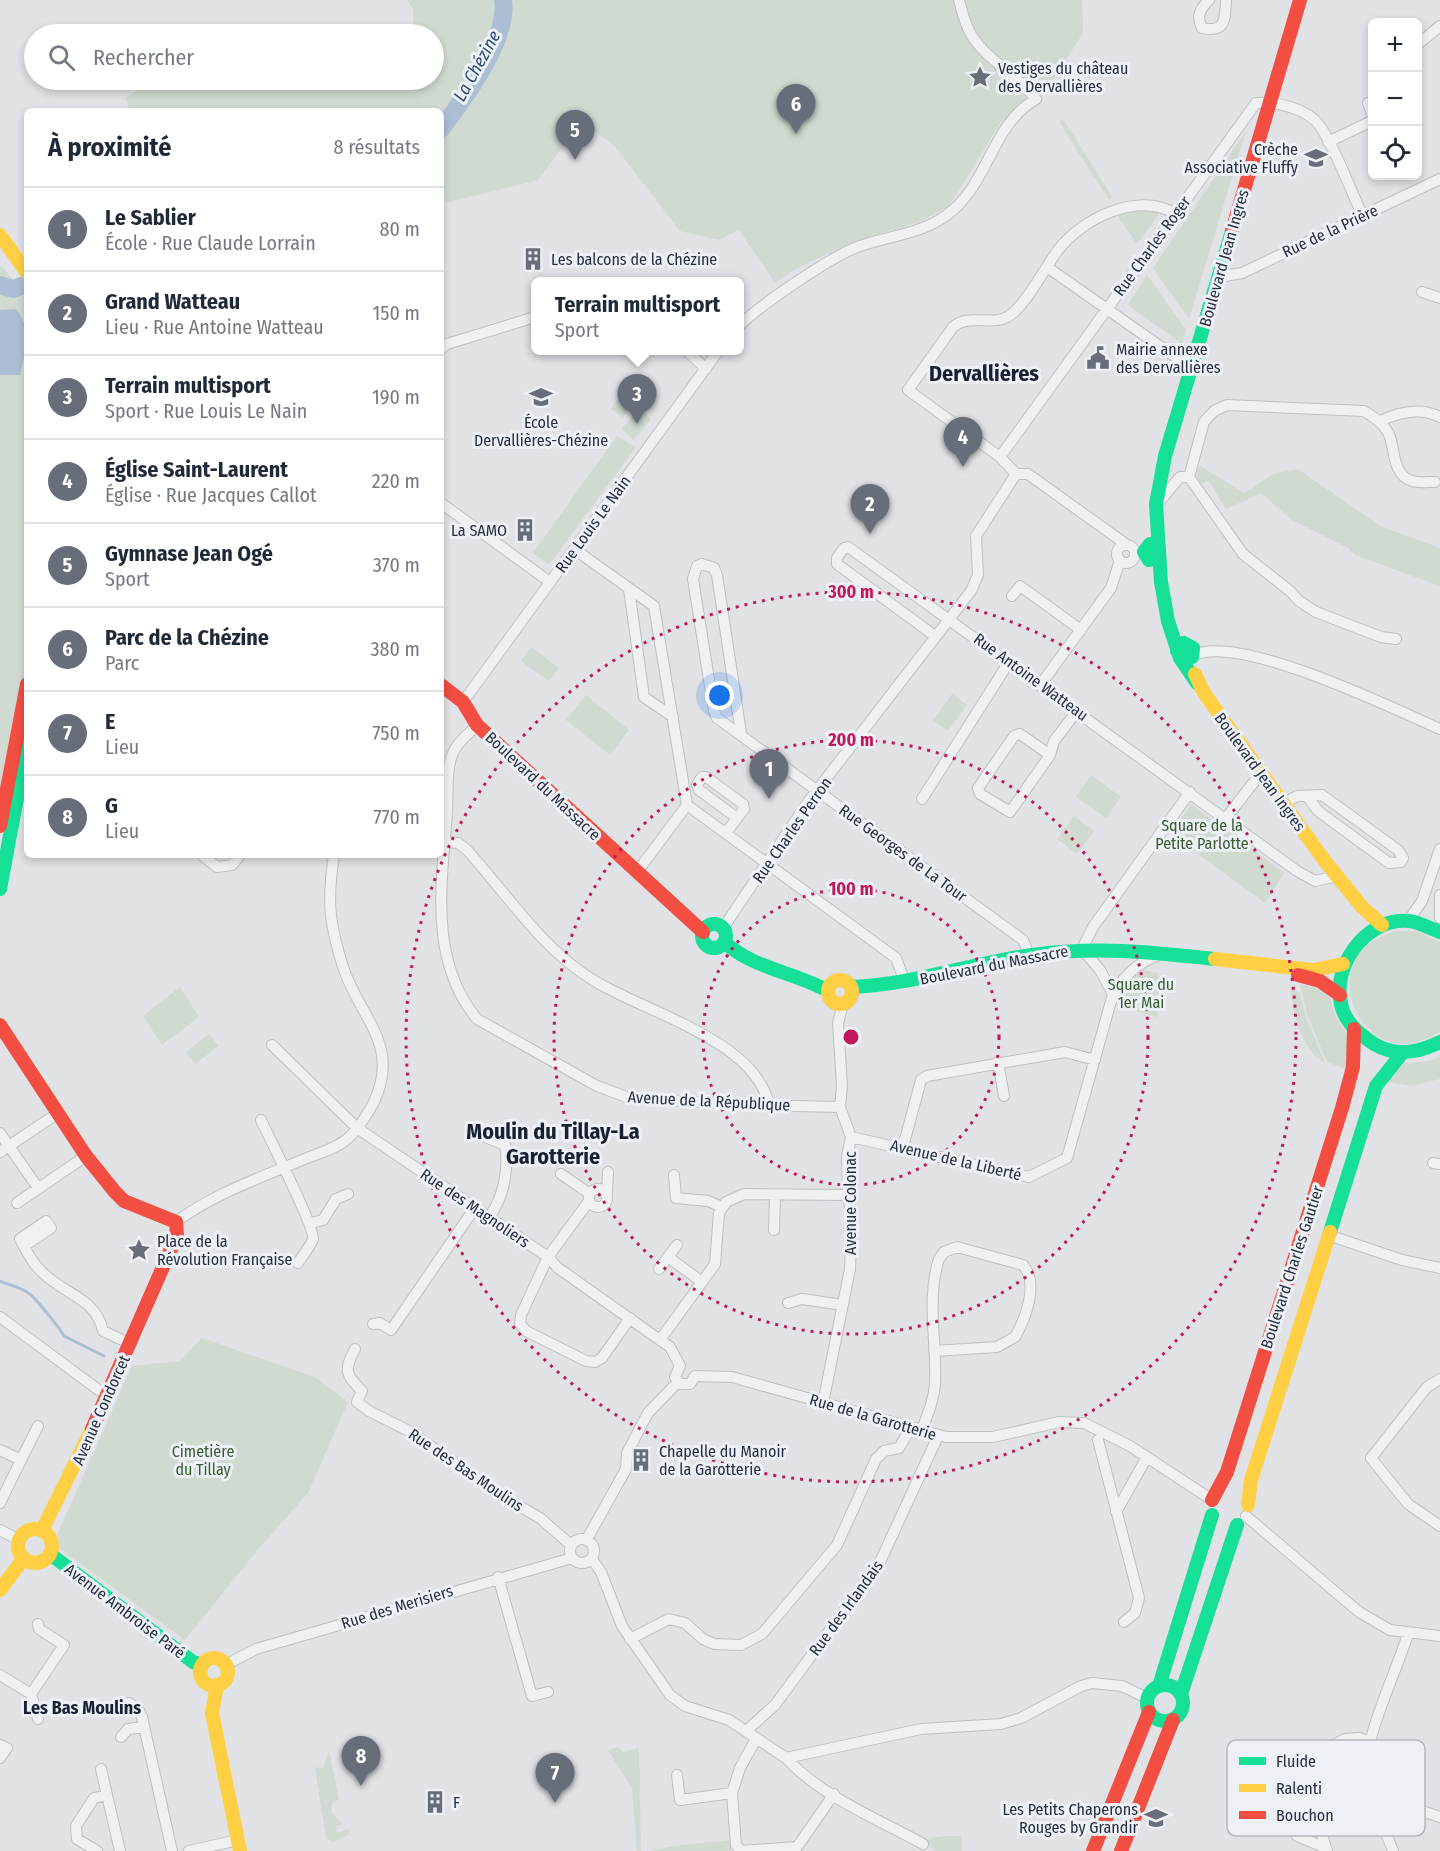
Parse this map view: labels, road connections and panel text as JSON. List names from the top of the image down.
{
  "streets": {
    "main road": [
      "Boulevard Jean Ingres",
      "Boulevard du Massacre",
      "Boulevard Charles Gautier",
      "Avenue Condorcet",
      "Avenue Ambroise Paré"
    ],
    "street": [
      "Rue de la Prière",
      "Rue Charles Roger",
      "Rue Louis Le Nain",
      "Rue Antoine Watteau",
      "Rue Charles Perron",
      "Rue Georges de La Tour",
      "Avenue de la République",
      "Avenue de la Liberté",
      "Avenue Colonac",
      "Rue des Magnoliers",
      "Rue de la Garotterie",
      "Rue des Bas Moulins",
      "Rue des Merisiers",
      "Rue des Irlandais"
    ]
  },
  "crossings": [
    ["Rue de la Prière", "Boulevard Jean Ingres"],
    ["Rue Charles Roger", "Boulevard Jean Ingres"],
    ["Boulevard Jean Ingres", "Rue Antoine Watteau"],
    ["Rue Antoine Watteau", "Rue Charles Perron"],
    ["Boulevard du Massacre", "Rue Charles Perron"],
    ["Boulevard du Massacre", "Rue Georges de La Tour"],
    ["Boulevard du Massacre", "Avenue de la République"],
    ["Boulevard du Massacre", "Avenue de la Liberté"],
    ["Boulevard du Massacre", "Avenue Colonac"],
    ["Rue Charles Perron", "Rue Georges de La Tour"],
    ["Avenue de la République", "Avenue Colonac"],
    ["Avenue de la Liberté", "Avenue Colonac"],
    ["Avenue Colonac", "Rue de la Garotterie"],
    ["Rue des Magnoliers", "Rue de la Garotterie"],
    ["Boulevard Charles Gautier", "Rue de la Garotterie"],
    ["Avenue Condorcet", "Avenue Ambroise Paré"],
    ["Rue de la Garotterie", "Rue des Irlandais"],
    ["Rue des Bas Moulins", "Rue des Merisiers"],
    ["Rue des Merisiers", "Avenue Ambroise Paré"]
  ],
  "districts": ["Dervallières", "Moulin du Tillay-La Garotterie", "Les Bas Moulins"],
  "water": ["La Chézine"],
  "parks": ["Square de la Petite Parlotte", "Square du 1er Mai", "Cimetière du Tillay"],
  "places": {
    "place": ["Vestiges du château des Dervallières", "Place de la Révolution Française"],
    "school or university": ["Crèche Associative Fluffy", "École Dervallières-Chézine", "Les Petits Chaperons Rouges by Grandir"],
    "building": [
      "Les balcons de la Chézine",
      "La SAMO",
      "Chapelle du Manoir de la Garotterie",
      "F"
    ],
    "public building": ["Mairie annexe des Dervallières"]
  },
  "legend": ["Fluide", "Ralenti", "Bouchon"],
  "page": {
    "map_buttons": ["+", "−"],
    "search": "Rechercher",
    "pins": [
      "6",
      "5",
      "3",
      "4",
      "2",
      "1",
      "8",
      "7"
    ],
    "heading": ["À proximité", "8 résultats"],
    "list": [
      {
        "mark": "1",
        "name": "Le Sablier",
        "note": "École · Rue Claude Lorrain",
        "value": "80 m"
      },
      {
        "mark": "2",
        "name": "Grand Watteau",
        "note": "Lieu · Rue Antoine Watteau",
        "value": "150 m"
      },
      {
        "mark": "3",
        "name": "Terrain multisport",
        "note": "Sport · Rue Louis Le Nain",
        "value": "190 m"
      },
      {
        "mark": "4",
        "name": "Église Saint-Laurent",
        "note": "Église · Rue Jacques Callot",
        "value": "220 m"
      },
      {
        "mark": "5",
        "name": "Gymnase Jean Ogé",
        "note": "Sport",
        "value": "370 m"
      },
      {
        "mark": "6",
        "name": "Parc de la Chézine",
        "note": "Parc",
        "value": "380 m"
      },
      {
        "mark": "7",
        "name": "E",
        "note": "Lieu",
        "value": "750 m"
      },
      {
        "mark": "8",
        "name": "G",
        "note": "Lieu",
        "value": "770 m"
      }
    ],
    "popup": ["Terrain multisport", "Sport"]
  },
  "rings": ["300 m", "200 m", "100 m"]
}
